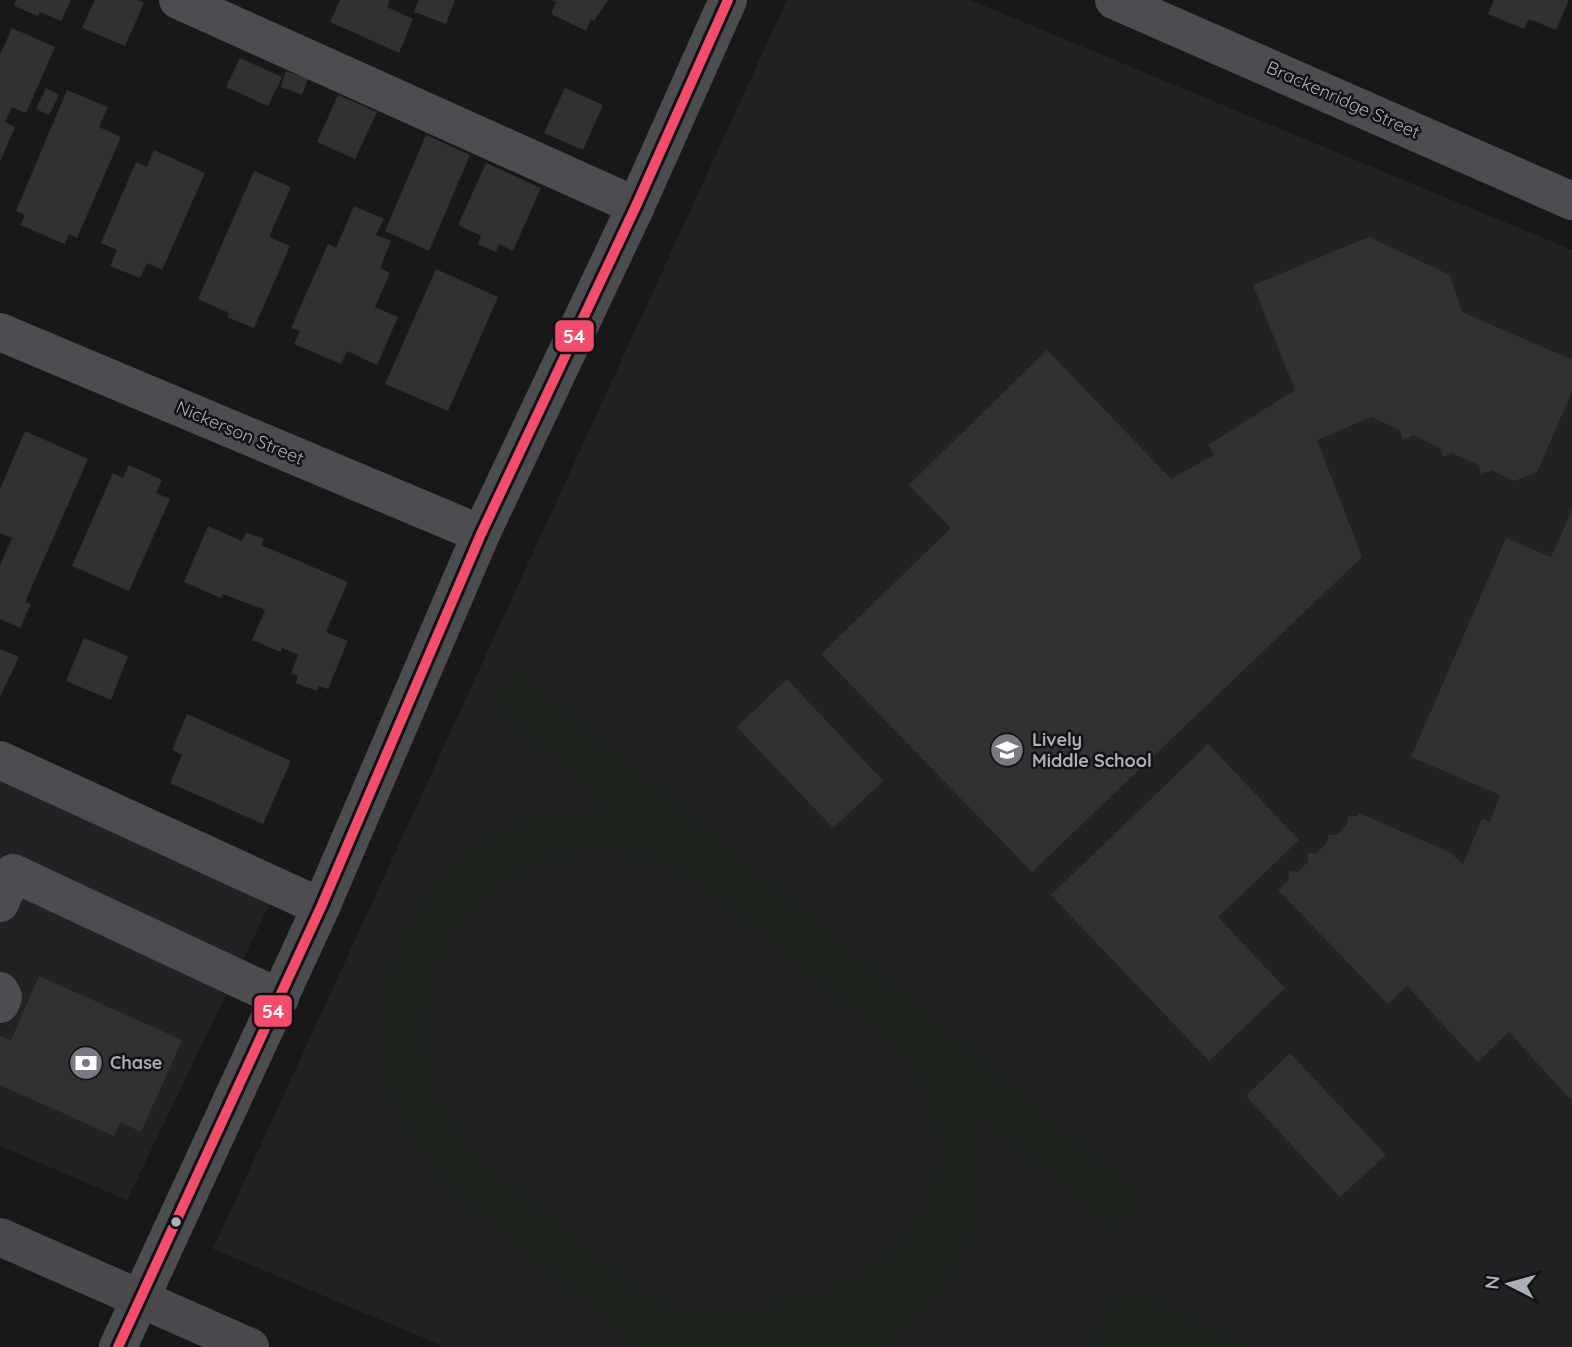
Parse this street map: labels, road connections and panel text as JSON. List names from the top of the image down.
{
  "streets": {
    "street": ["Brackenridge Street", "Nickerson Street"]
  },
  "places": {
    "school or university": ["Lively Middle School"],
    "bank": ["Chase"]
  },
  "lines": ["transit line 54"],
  "north": "left"
}
